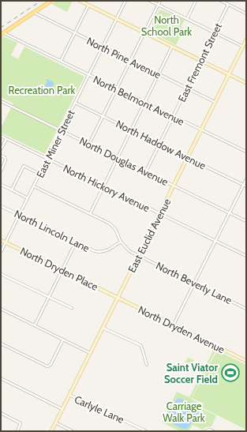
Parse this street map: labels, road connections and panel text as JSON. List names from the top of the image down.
{
  "streets": {
    "street": [
      "North Pine Avenue",
      "East Fremont Street",
      "North Belmont Avenue",
      "East Miner Street",
      "North Haddow Avenue",
      "North Douglas Avenue",
      "North Hickory Avenue",
      "North Lincoln Lane",
      "East Euclid Avenue",
      "North Dryden Place",
      "North Beverly Lane",
      "North Dryden Avenue",
      "Carlyle Lane"
    ]
  },
  "crossings": [
    ["North Pine Avenue", "East Fremont Street"],
    ["North Pine Avenue", "East Miner Street"],
    ["North Pine Avenue", "East Euclid Avenue"],
    ["East Fremont Street", "North Belmont Avenue"],
    ["East Fremont Street", "North Haddow Avenue"],
    ["East Fremont Street", "North Douglas Avenue"],
    ["North Belmont Avenue", "East Miner Street"],
    ["North Belmont Avenue", "East Euclid Avenue"],
    ["East Miner Street", "North Haddow Avenue"],
    ["East Miner Street", "North Douglas Avenue"],
    ["East Miner Street", "North Hickory Avenue"],
    ["East Miner Street", "North Lincoln Lane"],
    ["East Miner Street", "North Dryden Place"],
    ["East Miner Street", "North Beverly Lane"],
    ["North Haddow Avenue", "East Euclid Avenue"],
    ["North Douglas Avenue", "East Euclid Avenue"],
    ["North Hickory Avenue", "East Euclid Avenue"],
    ["North Lincoln Lane", "North Beverly Lane"],
    ["East Euclid Avenue", "North Dryden Place"],
    ["East Euclid Avenue", "North Beverly Lane"],
    ["East Euclid Avenue", "North Dryden Avenue"],
    ["East Euclid Avenue", "Carlyle Lane"],
    ["North Dryden Place", "North Dryden Avenue"]
  ],
  "parks": ["North School Park", "Recreation Park", "Carriage Walk Park"],
  "places": {
    "sports": ["Saint Viator Soccer Field"]
  }
}
